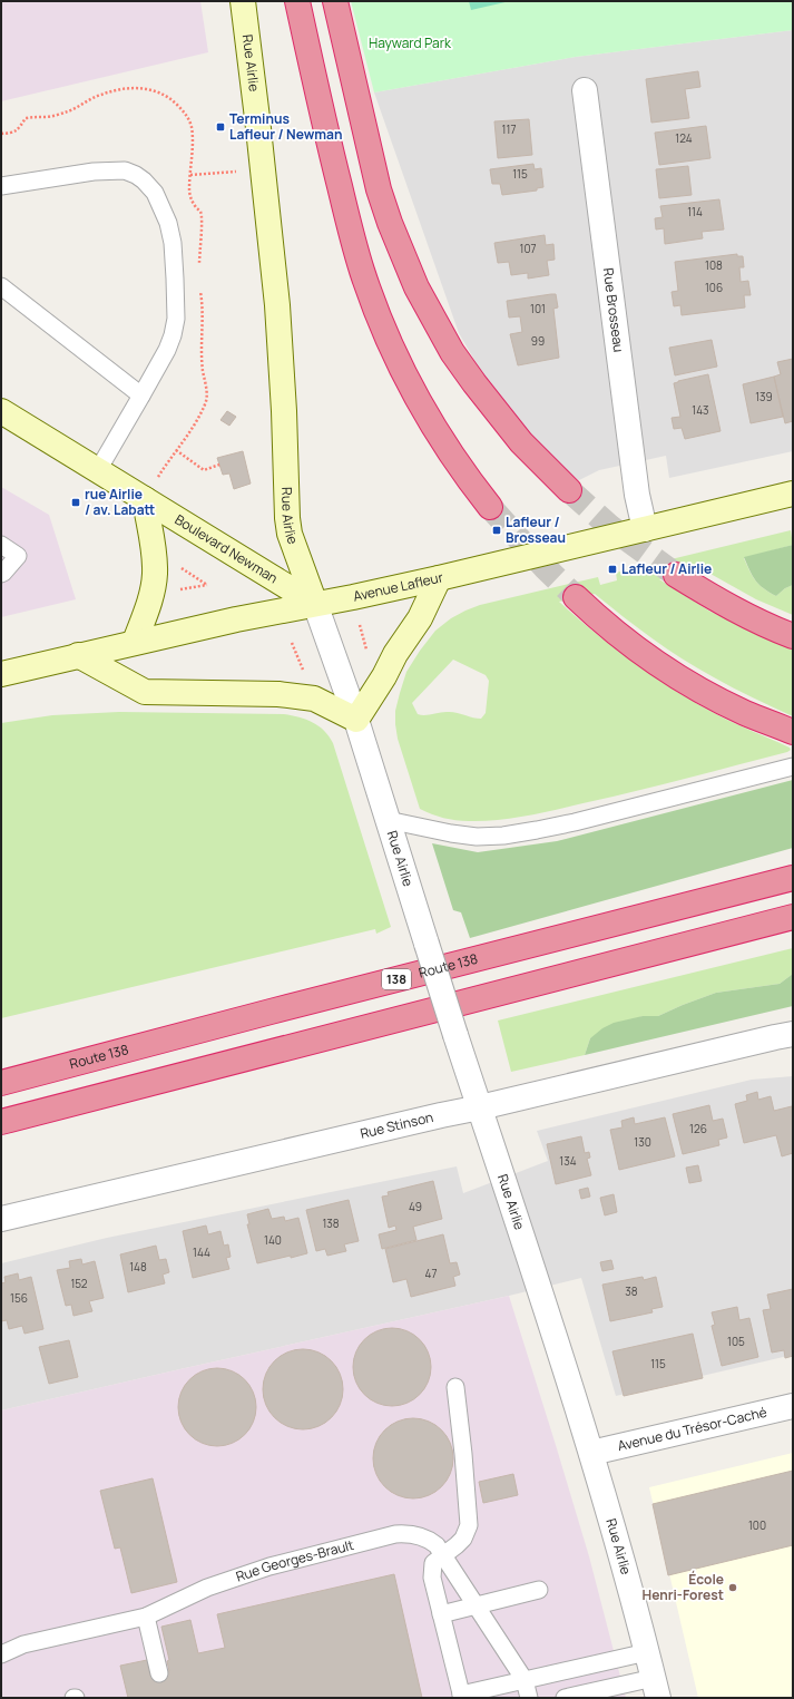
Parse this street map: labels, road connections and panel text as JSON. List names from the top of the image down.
{
  "streets": {
    "highway": ["Route 138", "138"],
    "main road": ["Rue Airlie", "Boulevard Newman", "Avenue Lafleur"],
    "street": ["Rue Brosseau", "Rue Stinson", "Avenue du Trésor-Caché"],
    "lane": ["Rue Georges-Brault"]
  },
  "crossings": [
    ["Rue Airlie", "Boulevard Newman"],
    ["Rue Airlie", "Avenue Lafleur"],
    ["Rue Airlie", "Rue Stinson"],
    ["Rue Airlie", "Avenue du Trésor-Caché"],
    ["Rue Brosseau", "Avenue Lafleur"],
    ["Boulevard Newman", "Avenue Lafleur"]
  ],
  "parks": ["Hayward Park"],
  "places": {
    "transit": [
      "Terminus Lafleur / Newman",
      "rue Airlie / av. Labatt",
      "Lafleur / Brosseau",
      "Lafleur / Airlie"
    ],
    "other": ["École Henri-Forest"]
  },
  "house_numbers": [
    "117",
    "124",
    "115",
    "114",
    "107",
    "108",
    "106",
    "101",
    "99",
    "139",
    "143",
    "126",
    "130",
    "134",
    "49",
    "138",
    "140",
    "144",
    "148",
    "47",
    "152",
    "38",
    "156",
    "105",
    "115",
    "100"
  ]
}
